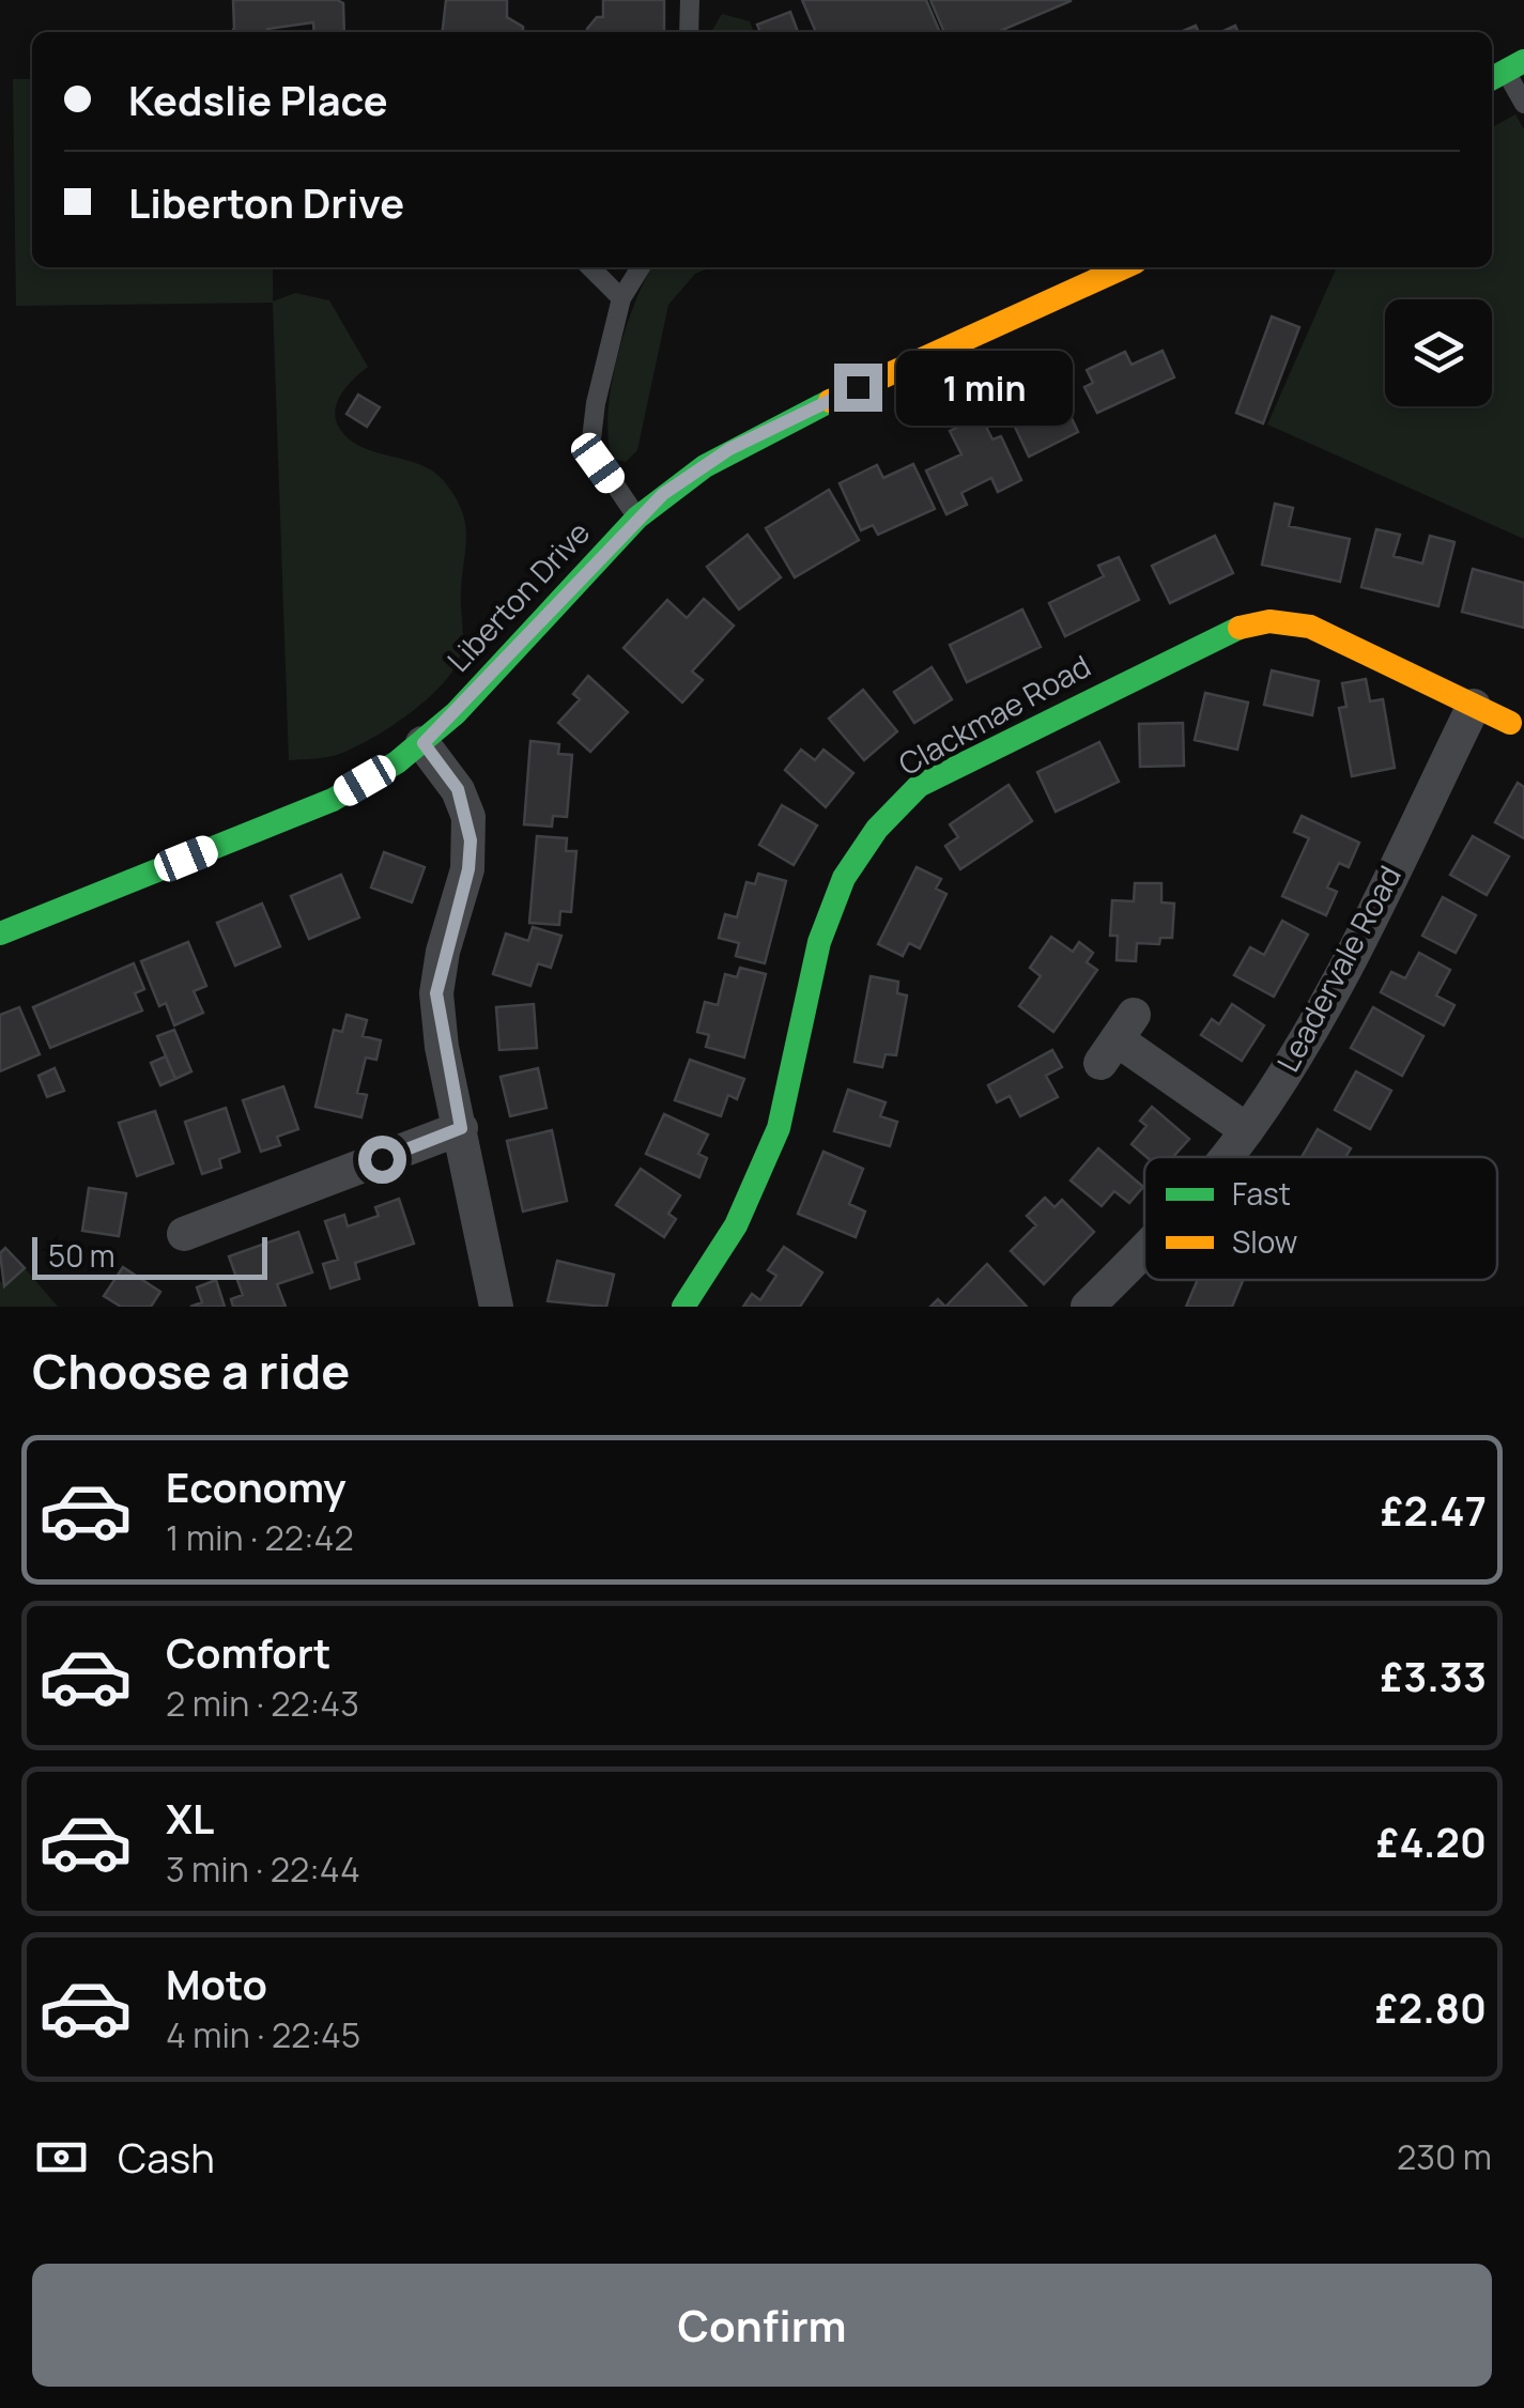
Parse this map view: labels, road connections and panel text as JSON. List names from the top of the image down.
{
  "streets": {
    "street": ["Liberton Drive", "Clackmae Road", "Leadervale Road"]
  },
  "crossings": [
    ["Clackmae Road", "Leadervale Road"]
  ],
  "legend": ["Fast", "Slow"],
  "scale_bar": "50 m",
  "page": {
    "banner": ["Kedslie Place", "Liberton Drive"],
    "bubble": "1 min",
    "scale": "50 m",
    "heading": "Choose a ride",
    "list": [
      {
        "name": "Economy",
        "note": "1 min · 22:42",
        "value": "£2.47"
      },
      {
        "name": "Comfort",
        "note": "2 min · 22:43",
        "value": "£3.33"
      },
      {
        "name": "XL",
        "note": "3 min · 22:44",
        "value": "£4.20"
      },
      {
        "name": "Moto",
        "note": "4 min · 22:45",
        "value": "£2.80"
      }
    ],
    "pay": ["Cash", "230 m"],
    "buttons": "Confirm"
  }
}
